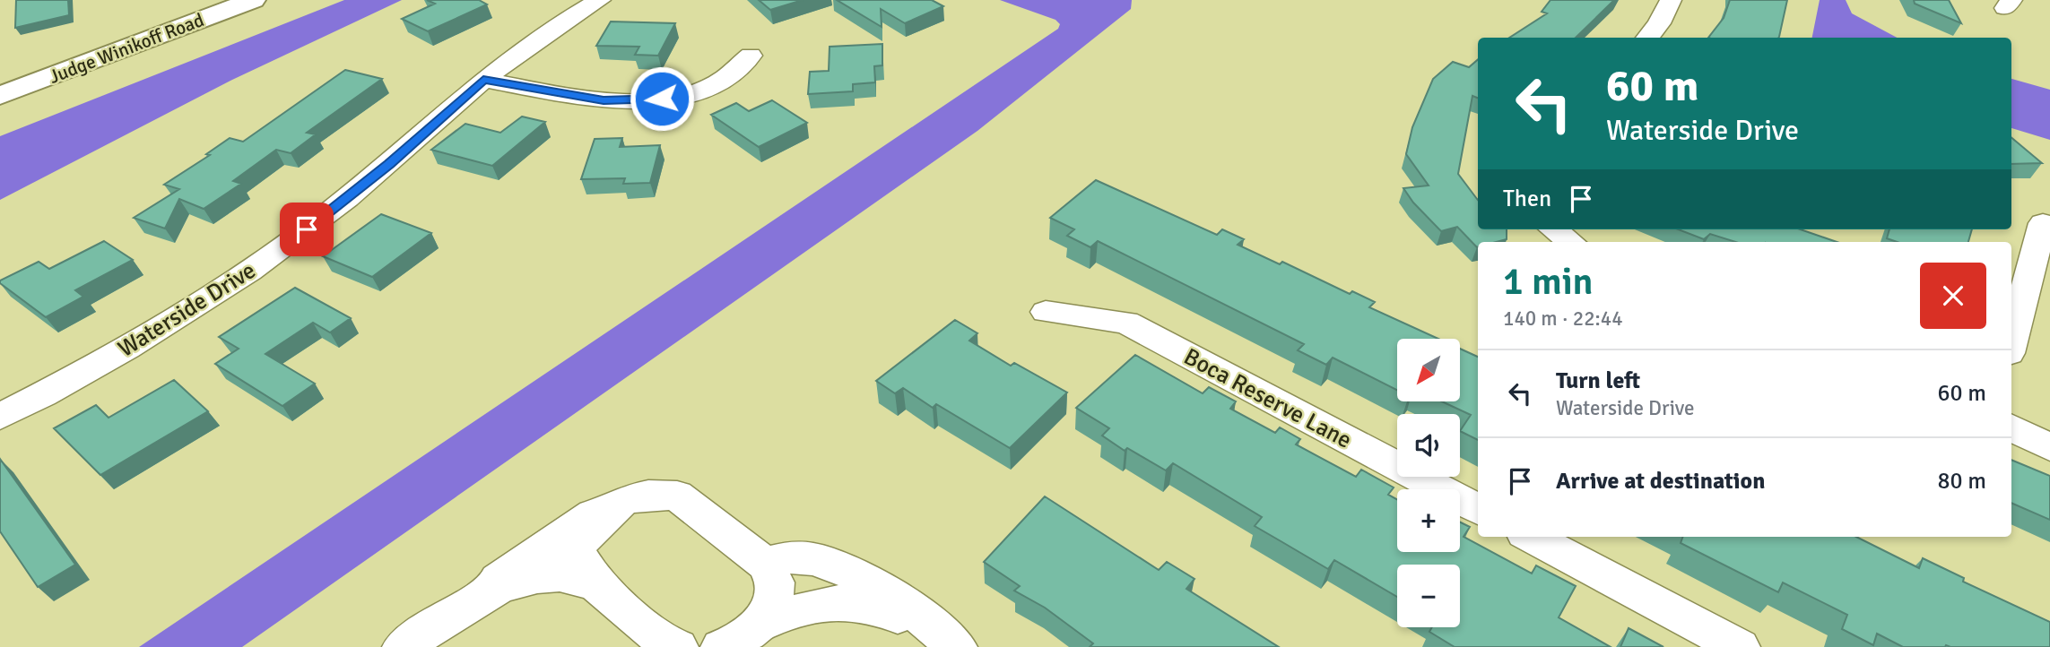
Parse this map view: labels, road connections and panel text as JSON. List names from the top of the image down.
{
  "streets": {
    "street": ["Judge Winikoff Road", "Waterside Drive", "Boca Reserve Lane"]
  },
  "north": "bottom left",
  "page": {
    "turn": ["60 m", "Waterside Drive"],
    "then": "Then",
    "heading": ["1 min", "140 m · 22:44"],
    "map_buttons": ["+", "−"],
    "list": [
      {
        "name": "Turn left",
        "note": "Waterside Drive",
        "value": "60 m"
      },
      {
        "name": "Arrive at destination",
        "value": "80 m"
      }
    ]
  }
}
